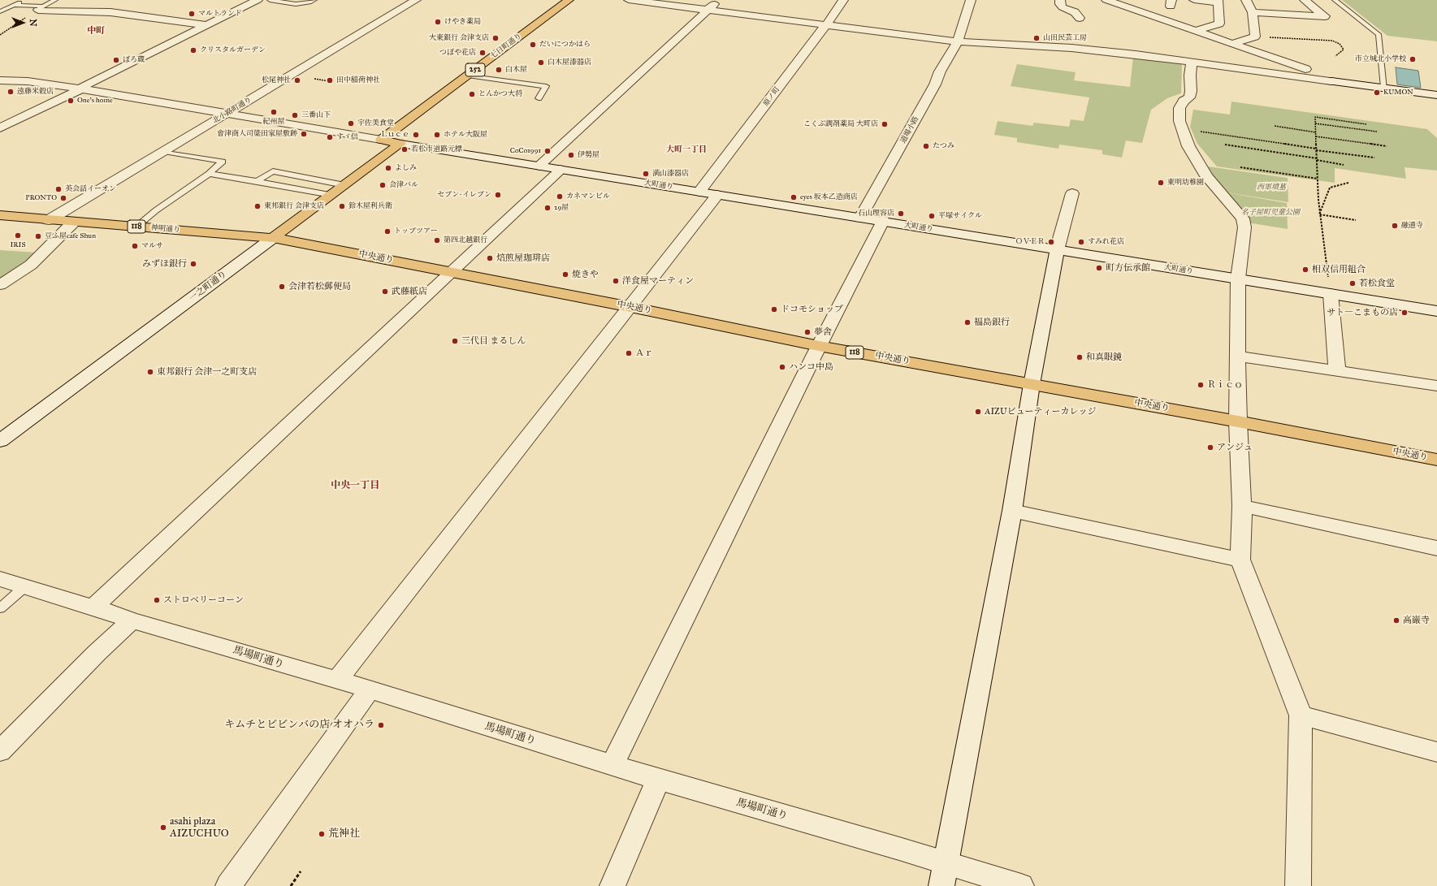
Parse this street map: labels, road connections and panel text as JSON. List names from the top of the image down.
{
  "streets": {
    "highway": [
      "七日町通り",
      "252",
      "118",
      "神明通り",
      "中央通り",
      "一之町通り"
    ],
    "street": [
      "原ノ町",
      "北小路町通り",
      "道場小路",
      "大町通り",
      "馬場町通り"
    ]
  },
  "crossings": [
    ["原ノ町", "大町通り"],
    ["北小路町通り", "神明通り"],
    ["道場小路", "大町通り"],
    ["大町通り", "一之町通り"],
    ["神明通り", "中央通り"],
    ["神明通り", "一之町通り"],
    ["中央通り", "一之町通り"]
  ],
  "districts": ["中町", "大町一丁目", "中央一丁目"],
  "parks": ["西軍墳墓", "名子屋町児童公園"],
  "places": [
    "マルトランド",
    "けやき薬局",
    "大東銀行 会津支店",
    "山田民芸工房",
    "だいにつかはら",
    "クリスタルガーデン",
    "つぼや花店",
    "市立城北小学校",
    "ぼろ蔵",
    "白木屋漆器店",
    "白木屋",
    "松尾神社",
    "田中稲荷神社",
    "遠藤米穀店",
    "KUMON",
    "とんかつ大将",
    "One's home",
    "紀州屋",
    "三番山下",
    "宇佐美食堂",
    "こくぶ調剤薬局 大町店",
    "會津商人司簗田家屋敷跡",
    "Ｌｕｃｅ",
    "ホテル大阪屋",
    "すゞ信",
    "たつみ",
    "若松市道路元標",
    "CoCo1991",
    "伊勢屋",
    "よしみ",
    "満山漆器店",
    "東明幼稚園",
    "会津バル",
    "英会話イーオン",
    "セブン-イレブン",
    "カネマンビル",
    "eyes 坂本乙造商店",
    "PRONTO",
    "東邦銀行 会津支店",
    "鈴木屋利兵衛",
    "29屋",
    "石山理容店",
    "平塚サイクル",
    "融通寺",
    "トップツアー",
    "IRIS",
    "豆ふ屋cafe Shun",
    "第四北越銀行",
    "ＯＶＥＲ",
    "すみれ花店",
    "マルサ",
    "焙煎屋珈琲店",
    "みずほ銀行",
    "町方伝承館",
    "相双信用組合",
    "焼きや",
    "洋食屋マーティン",
    "若松食堂",
    "会津若松郵便局",
    "武藤紙店",
    "ドコモショップ",
    "サト―こまもの店",
    "福島銀行",
    "夢舎",
    "三代目 まるしん",
    "Ａｒ",
    "和真眼鏡",
    "ハンコ中島",
    "東邦銀行 会津一之町支店",
    "Ｒｉｃｏ",
    "AIZUビューティーカレッジ",
    "アンジュ",
    "ストロベリーコーン",
    "高巌寺",
    "キムチとビビンバの店 オオハラ",
    "asahi plaza AIZUCHUO",
    "荒神社"
  ],
  "north": "right"
}
